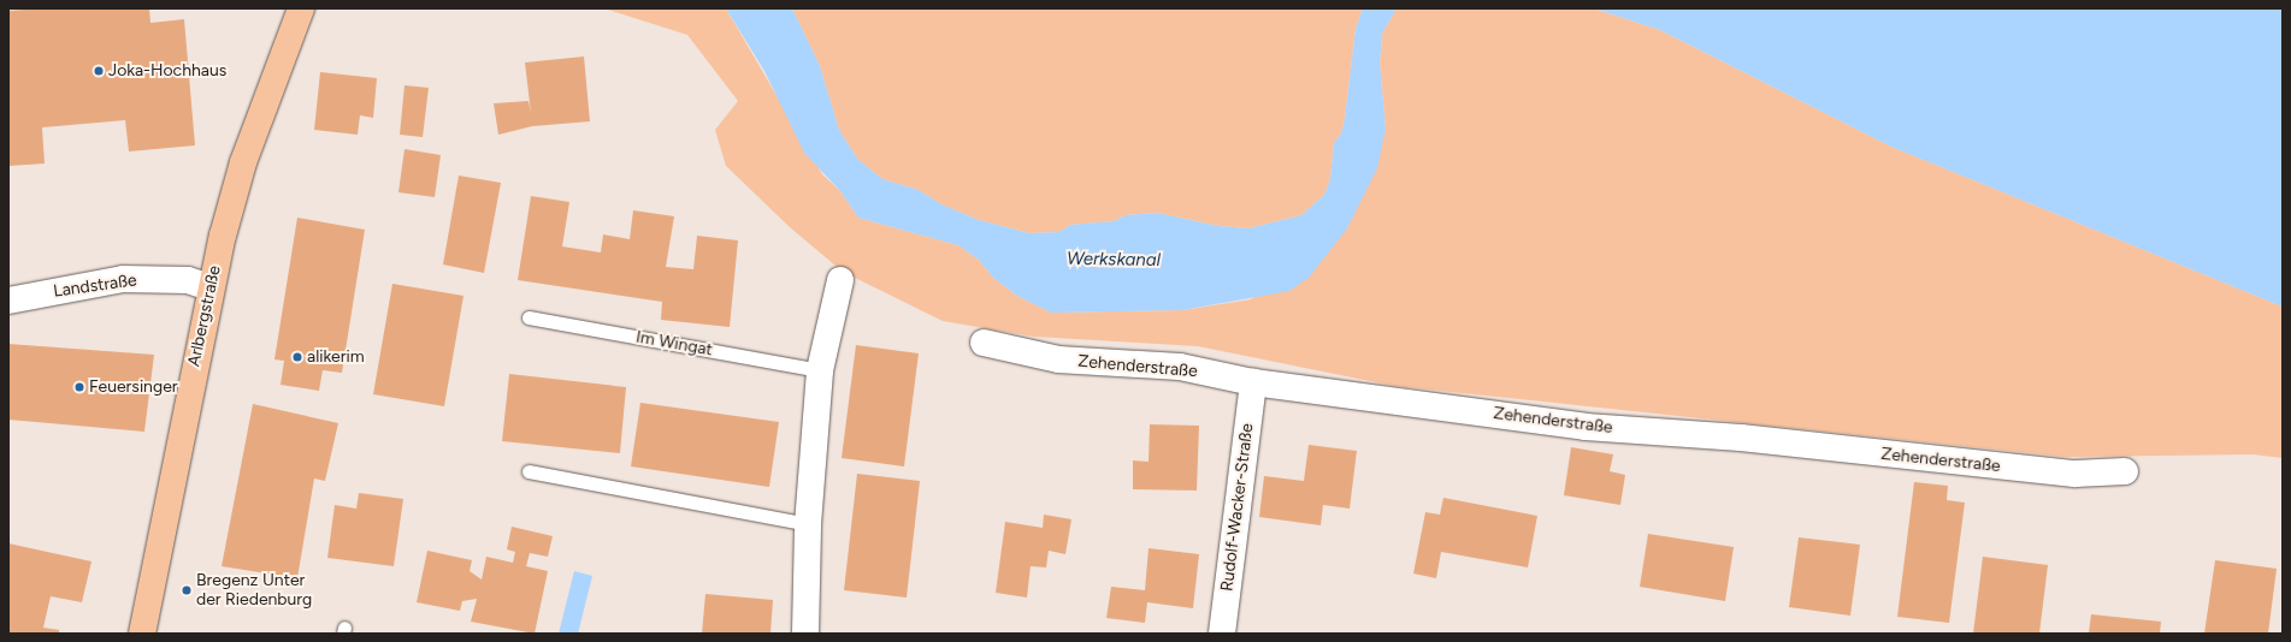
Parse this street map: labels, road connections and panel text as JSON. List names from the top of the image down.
{
  "streets": {
    "main road": ["Arlbergstraße"],
    "street": ["Landstraße", "Zehenderstraße", "Rudolf-Wacker-Straße"],
    "lane": ["Im Wingat"]
  },
  "crossings": [
    ["Landstraße", "Arlbergstraße"],
    ["Zehenderstraße", "Rudolf-Wacker-Straße"]
  ],
  "water": ["Werkskanal"],
  "places": [
    "Joka-Hochhaus",
    "alikerim",
    "Feuersinger",
    "Bregenz Unter der Riedenburg"
  ]
}
